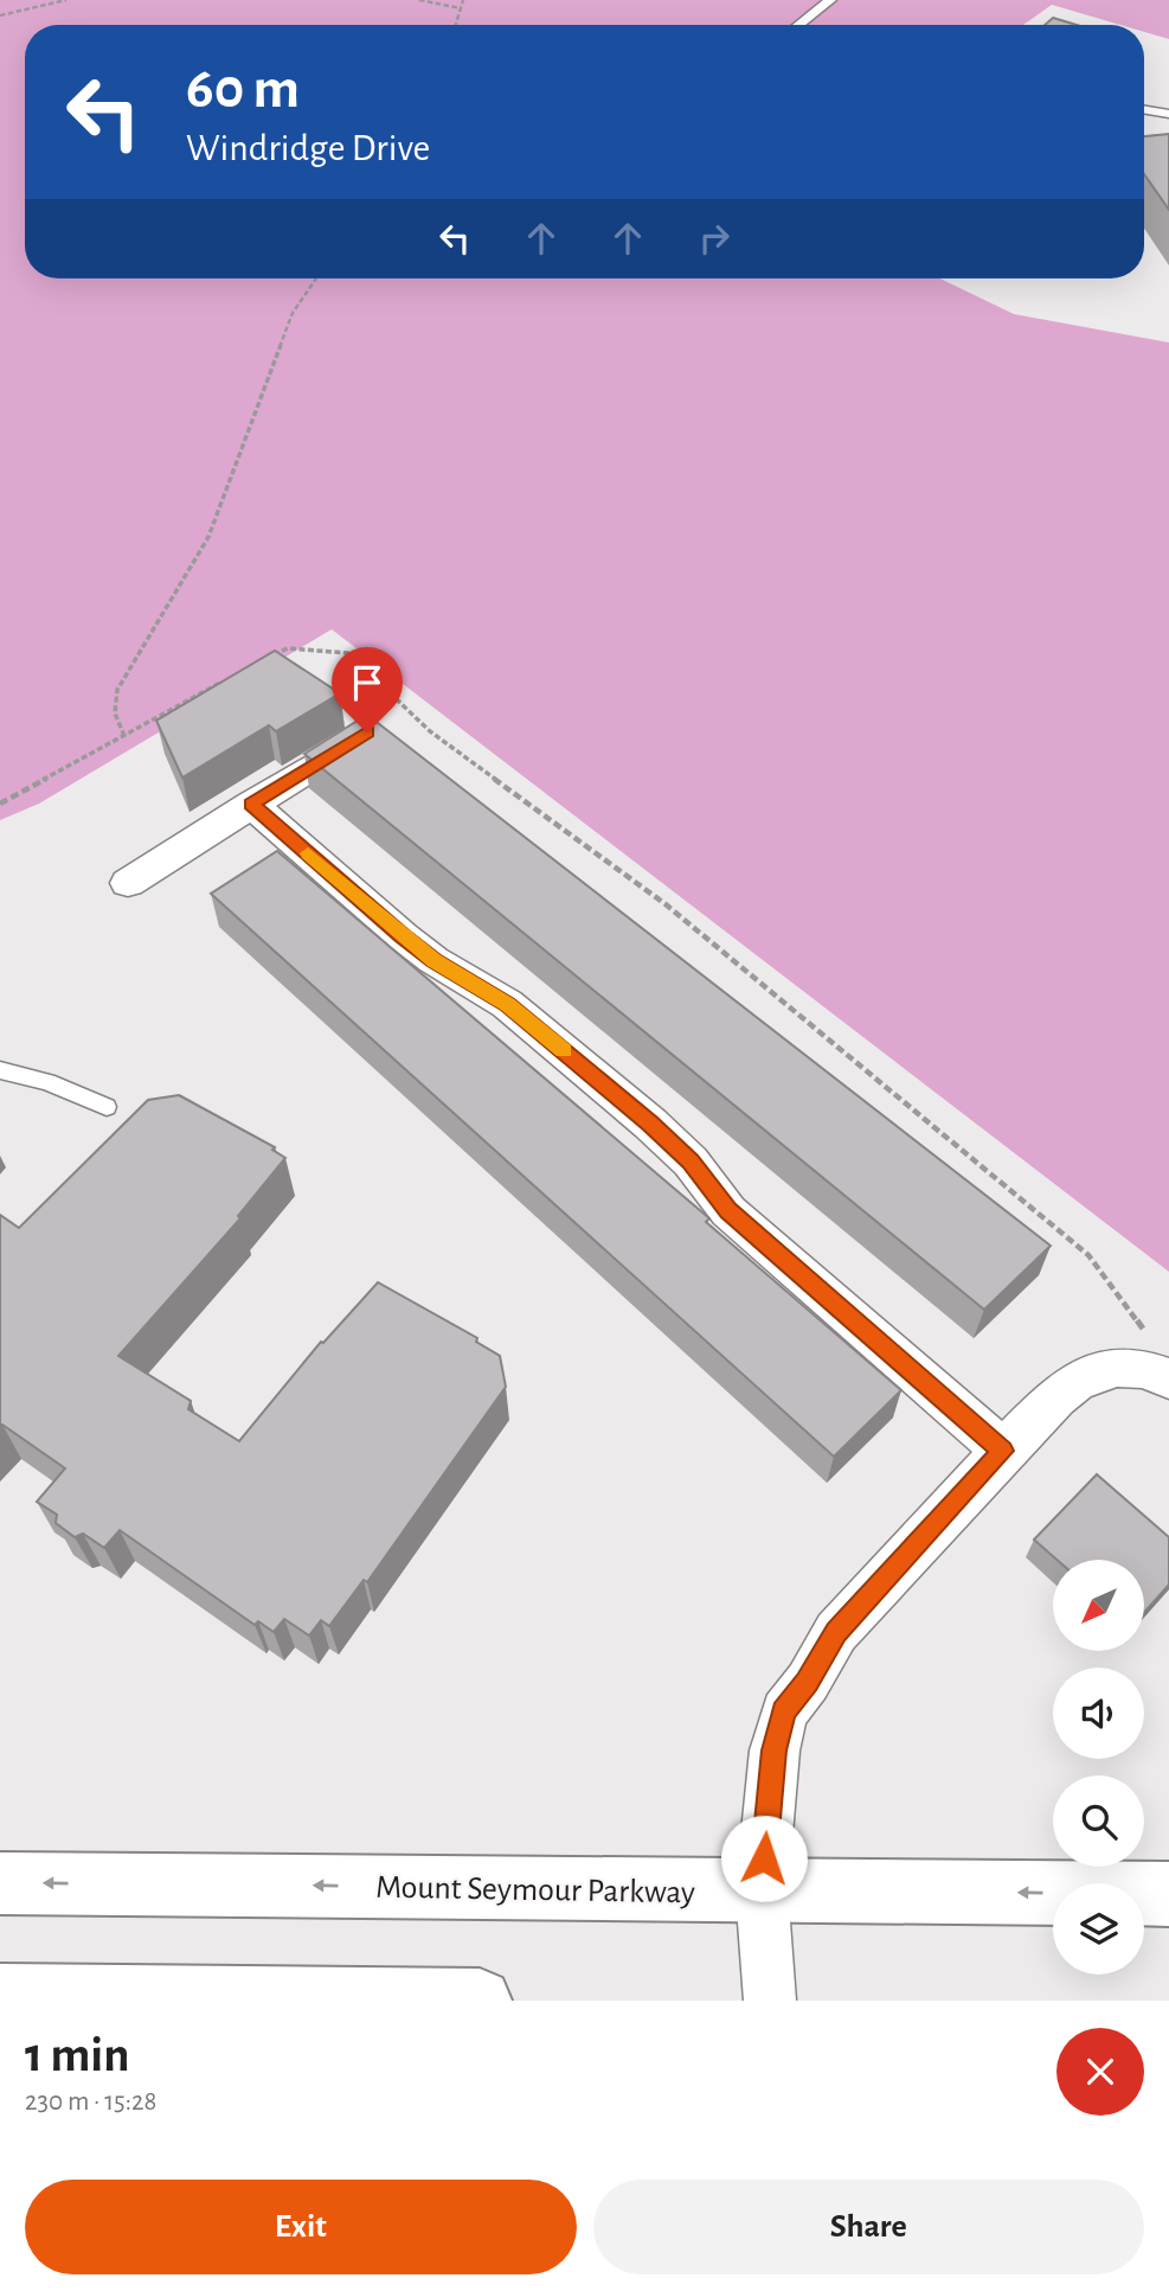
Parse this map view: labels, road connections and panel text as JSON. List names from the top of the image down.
{
  "streets": {
    "main road": ["Mount Seymour Parkway"]
  },
  "north": "bottom left",
  "page": {
    "turn": ["60 m", "Windridge Drive"],
    "heading": ["1 min", "230 m · 15:28"],
    "buttons": ["Exit", "Share"]
  }
}
